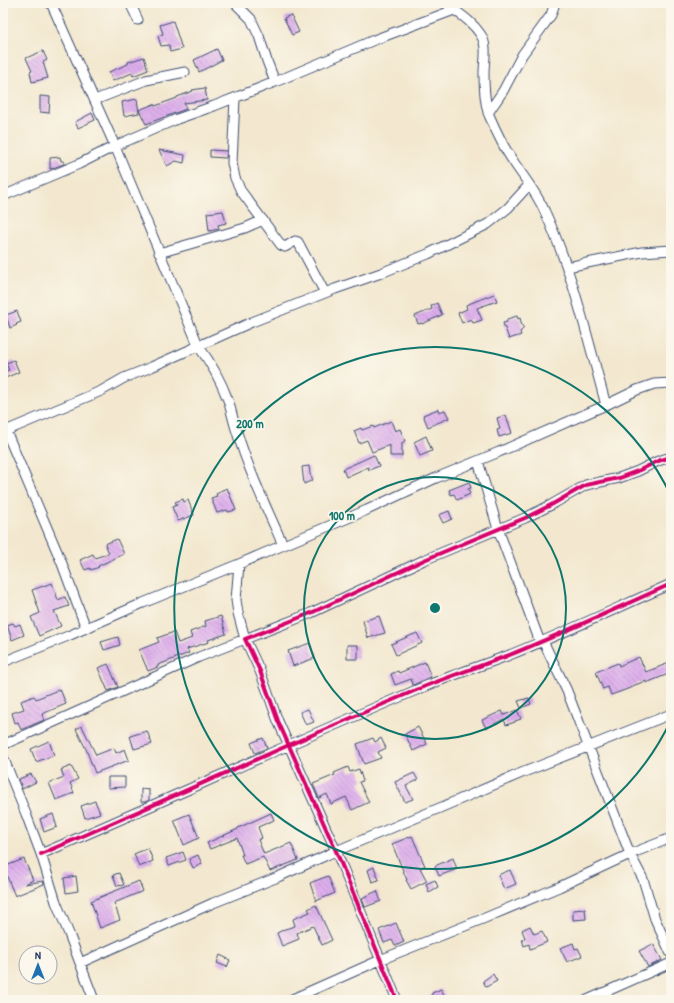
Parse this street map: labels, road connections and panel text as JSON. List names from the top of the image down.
{
  "north": "top",
  "rings": ["200 m", "100 m"]
}
